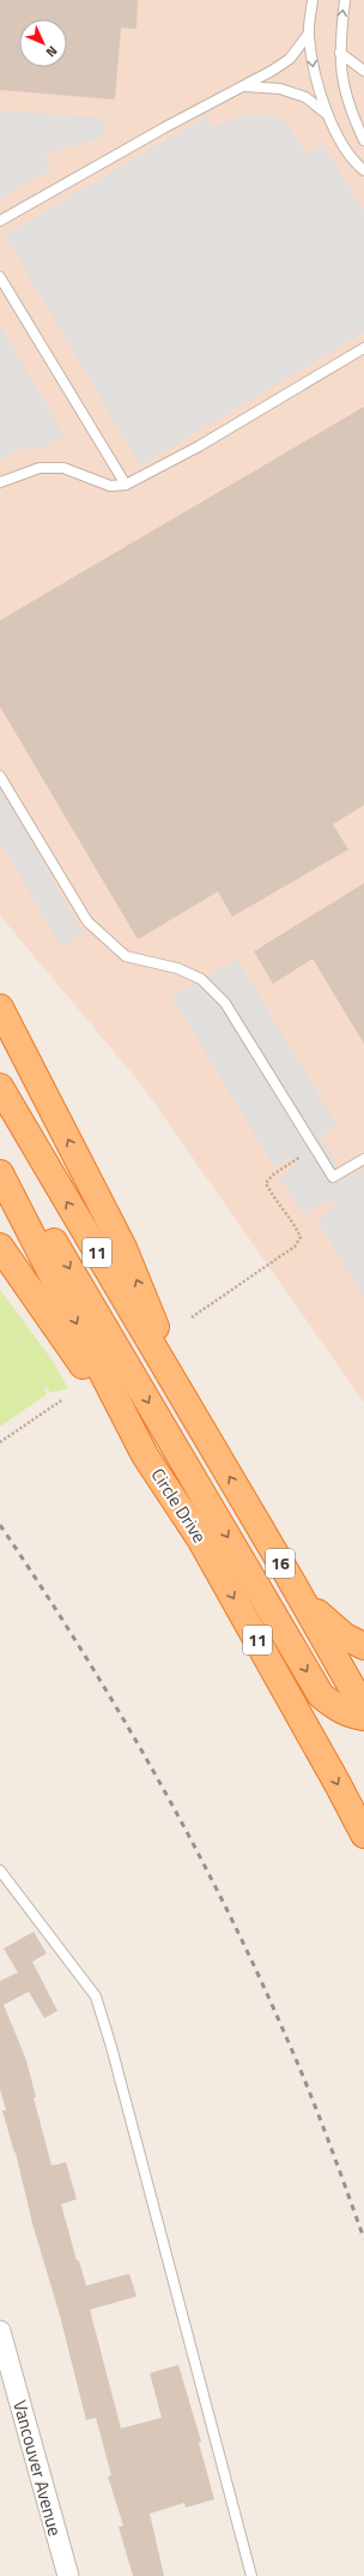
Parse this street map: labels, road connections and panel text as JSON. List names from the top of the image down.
{
  "streets": {
    "highway": ["11", "Circle Drive", "16"],
    "street": ["Vancouver Avenue"]
  },
  "crossings": [
    ["11", "16"]
  ],
  "north": "bottom right"
}
